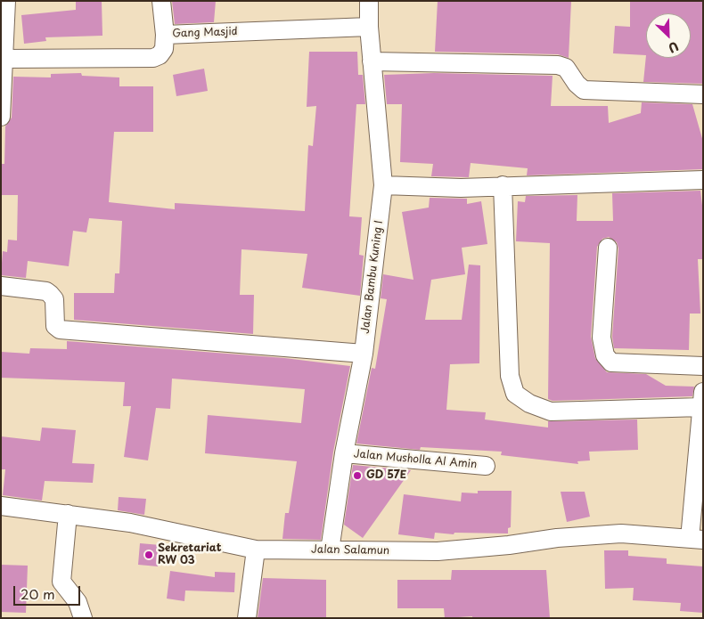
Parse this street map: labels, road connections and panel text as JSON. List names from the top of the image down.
{
  "streets": {
    "street": [
      "Gang Masjid",
      "Jalan Bambu Kuning I",
      "Jalan Musholla Al Amin",
      "Jalan Salamun"
    ]
  },
  "crossings": [
    ["Gang Masjid", "Jalan Bambu Kuning I"],
    ["Jalan Bambu Kuning I", "Jalan Musholla Al Amin"],
    ["Jalan Bambu Kuning I", "Jalan Salamun"]
  ],
  "places": ["GD 57E", "Sekretariat RW 03"],
  "scale_bar": "20 m",
  "north": "bottom right"
}
